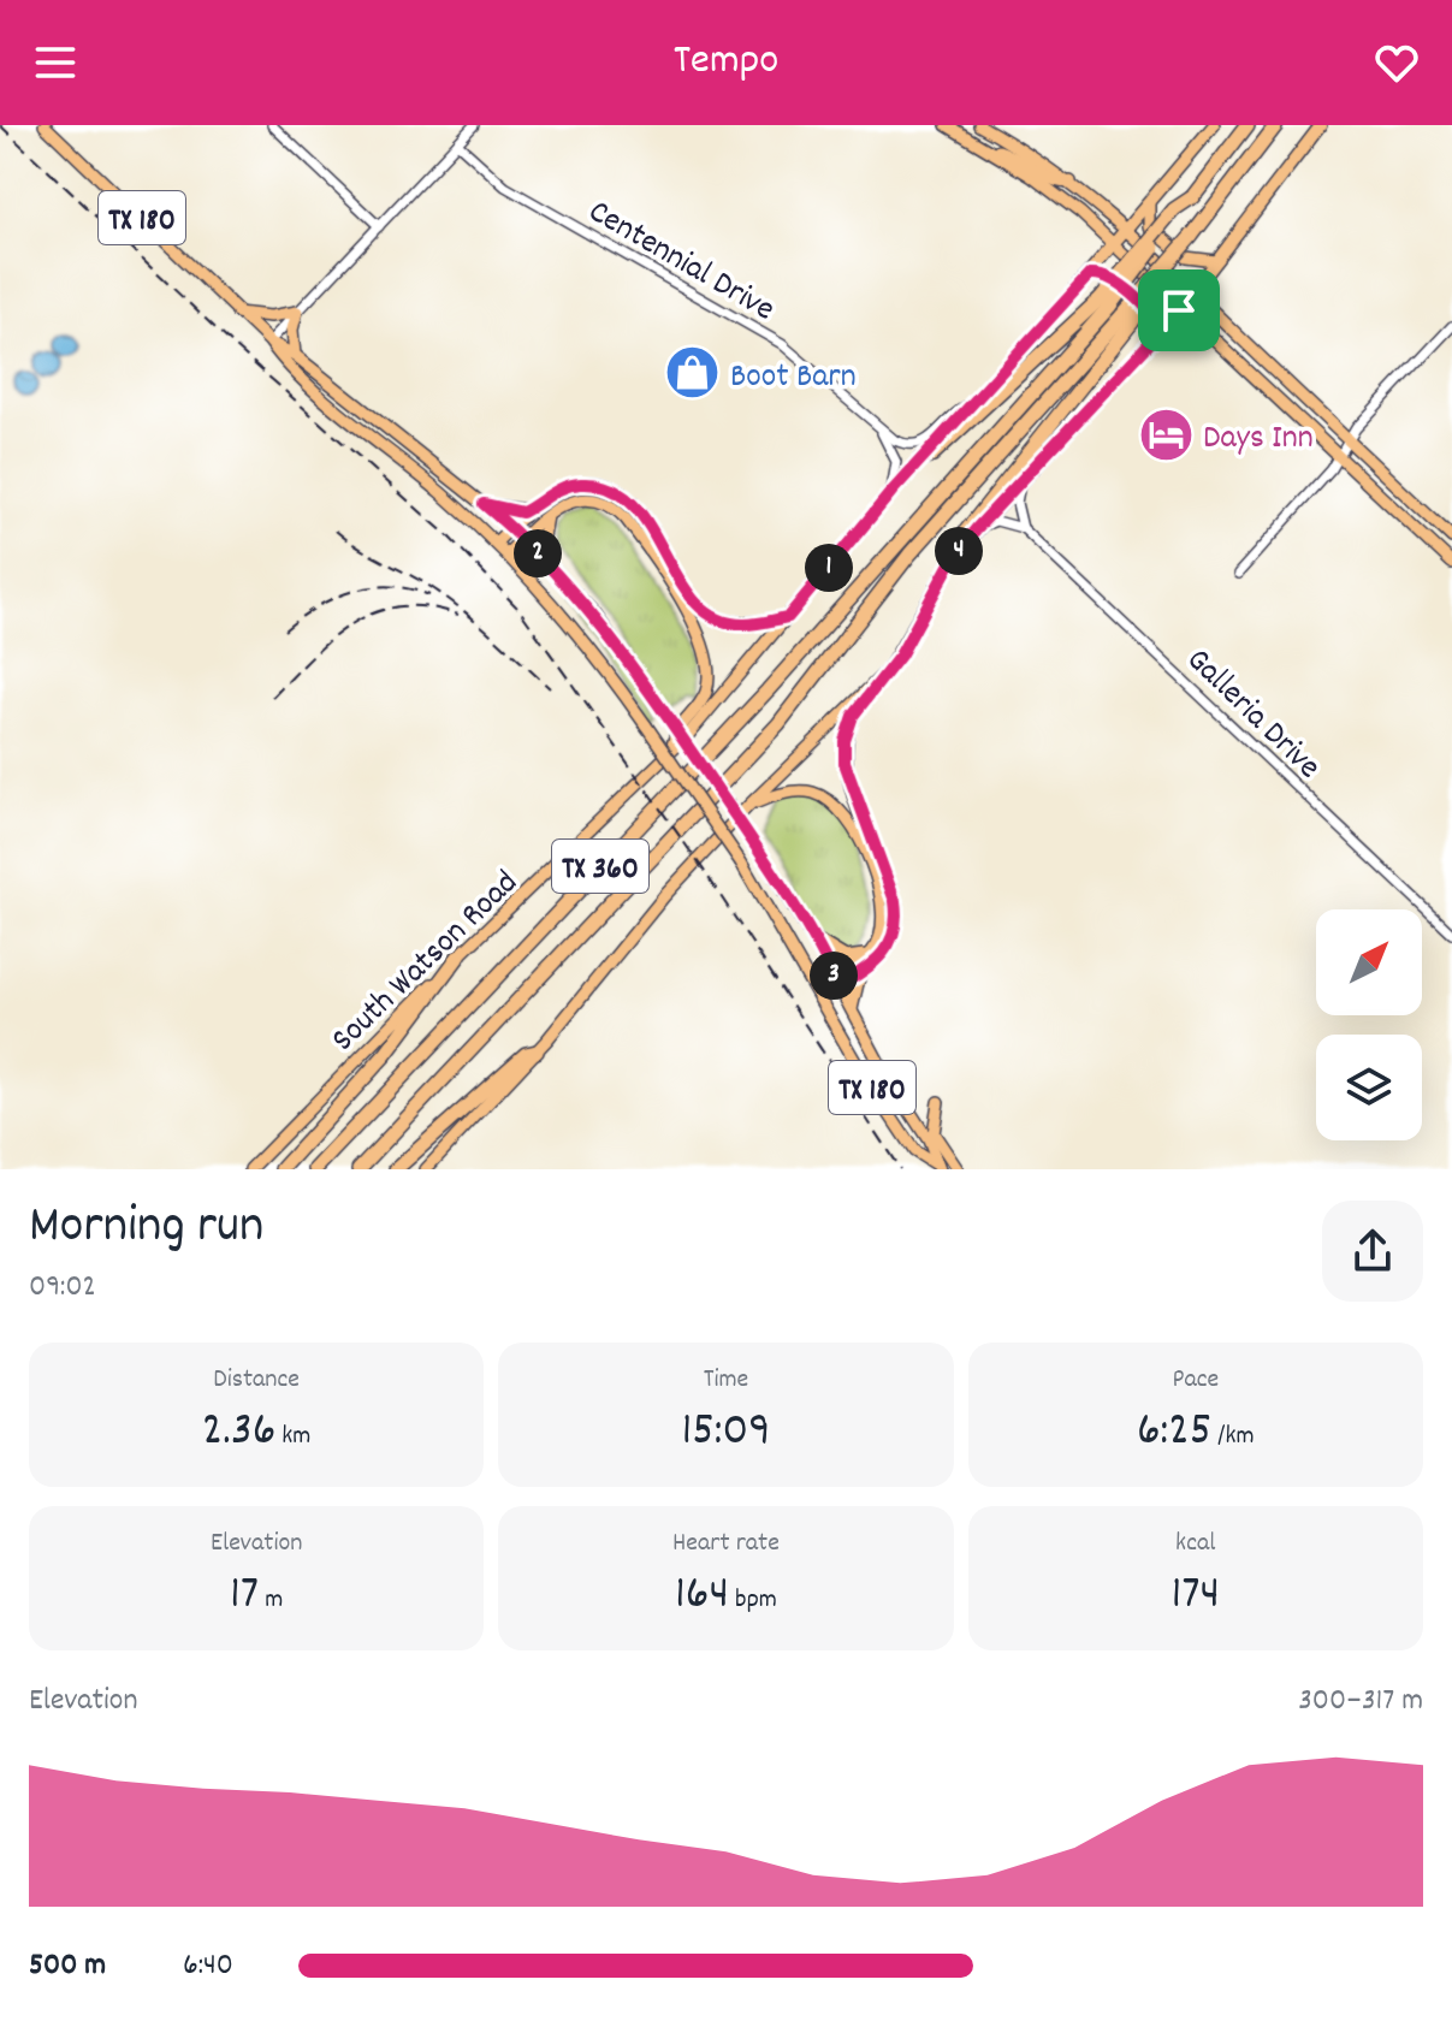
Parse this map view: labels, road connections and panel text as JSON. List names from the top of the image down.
{
  "streets": {
    "highway": ["TX 360"],
    "main road": ["TX 180", "South Watson Road"],
    "street": ["Centennial Drive", "Galleria Drive"]
  },
  "crossings": [
    ["Centennial Drive", "South Watson Road"]
  ],
  "places": {
    "shop": ["Boot Barn"],
    "hotel": ["Days Inn"]
  },
  "north": "top right",
  "page": {
    "header": "Tempo",
    "pins": [
      "4",
      "2",
      "1",
      "3"
    ],
    "heading": ["Morning run", "09:02"],
    "stats": [
      ["Distance", "2.36 km"],
      ["Time", "15:09"],
      ["Pace", "6:25 /km"],
      ["Elevation", "17 m"],
      ["Heart rate", "164 bpm"],
      ["kcal", "174"]
    ],
    "chart": ["Elevation", "300–317 m"],
    "list": [
      {
        "name": "500 m",
        "note": "6:40"
      }
    ]
  }
}
